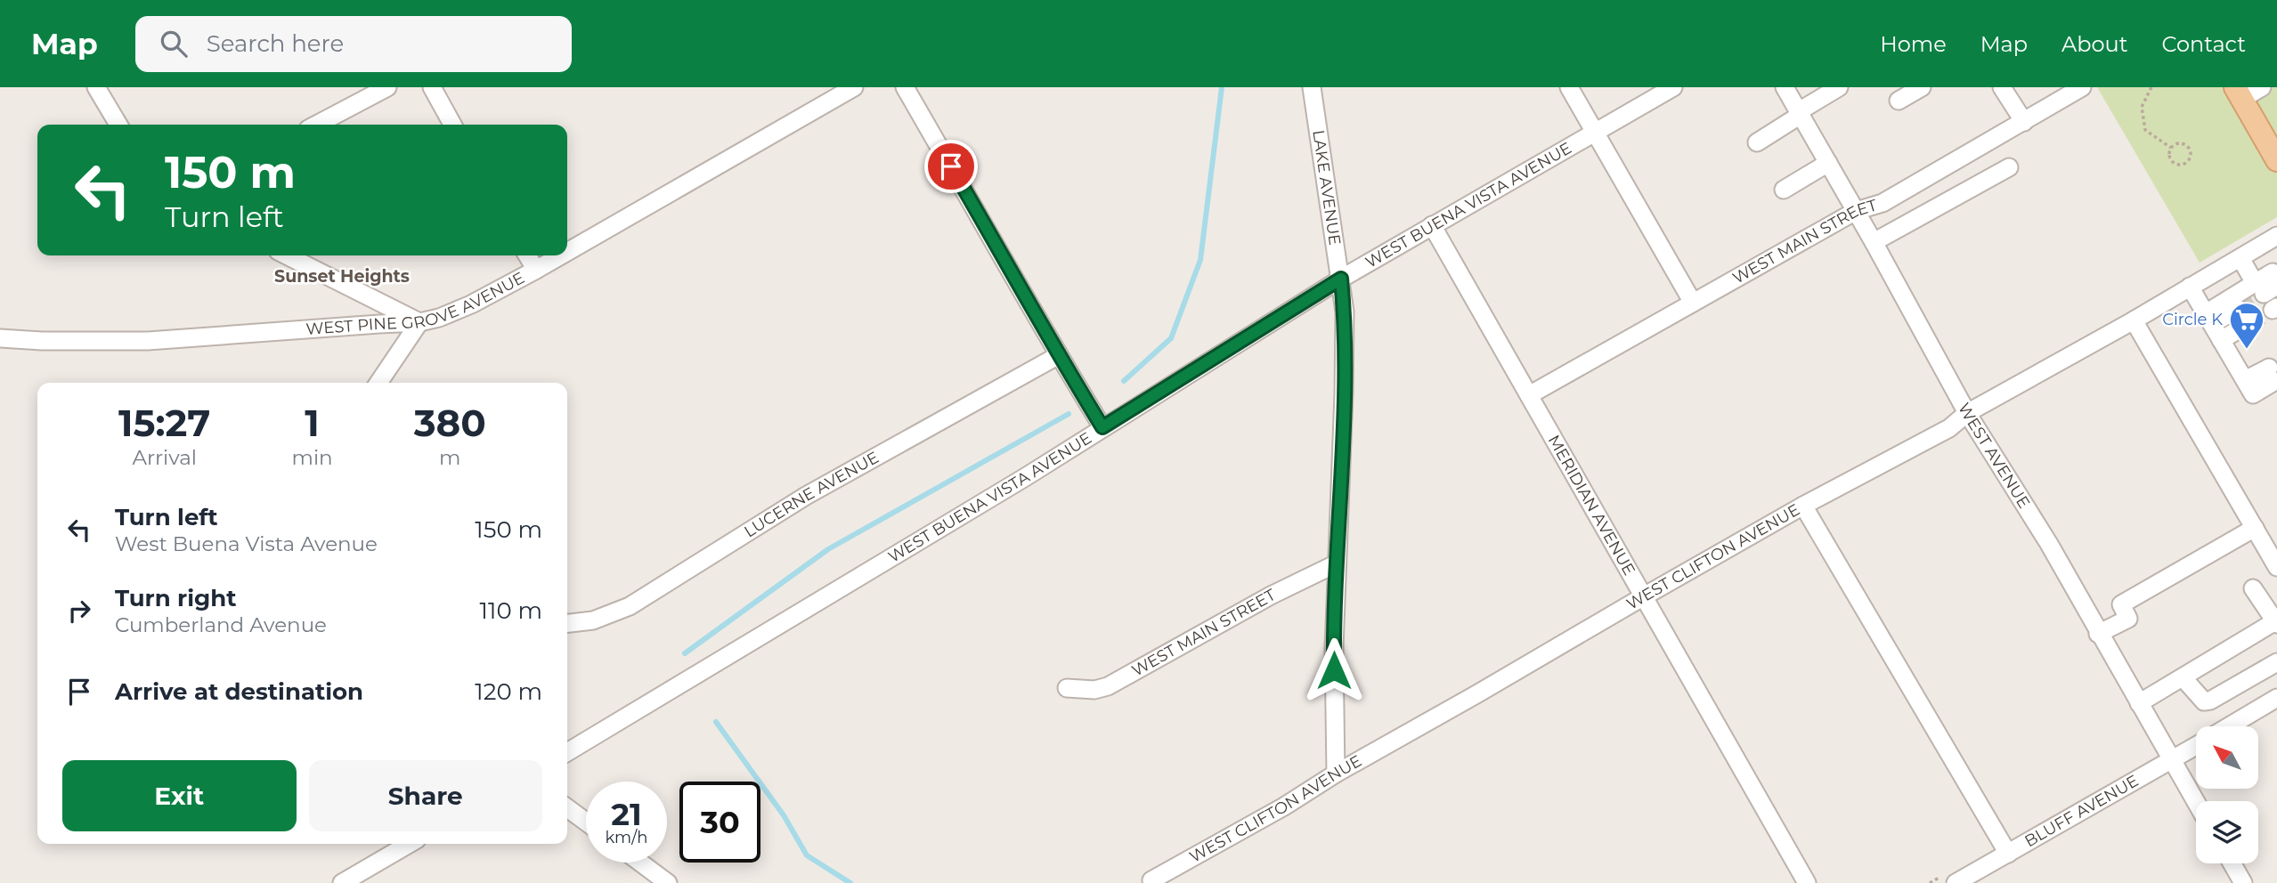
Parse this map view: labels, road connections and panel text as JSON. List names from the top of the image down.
{
  "streets": {
    "street": [
      "LAKE AVENUE",
      "WEST BUENA VISTA AVENUE",
      "WEST MAIN STREET",
      "WEST PINE GROVE AVENUE",
      "WEST AVENUE",
      "LUCERNE AVENUE",
      "MERIDIAN AVENUE",
      "WEST CLIFTON AVENUE",
      "BLUFF AVENUE"
    ]
  },
  "crossings": [
    ["LAKE AVENUE", "WEST BUENA VISTA AVENUE"],
    ["LAKE AVENUE", "WEST MAIN STREET"],
    ["LAKE AVENUE", "WEST CLIFTON AVENUE"],
    ["WEST BUENA VISTA AVENUE", "MERIDIAN AVENUE"],
    ["WEST MAIN STREET", "WEST AVENUE"],
    ["WEST MAIN STREET", "MERIDIAN AVENUE"],
    ["WEST AVENUE", "WEST CLIFTON AVENUE"],
    ["WEST AVENUE", "BLUFF AVENUE"],
    ["MERIDIAN AVENUE", "WEST CLIFTON AVENUE"]
  ],
  "districts": ["Sunset Heights"],
  "places": {
    "supermarket": ["Circle K"]
  },
  "north": "top left",
  "page": {
    "header": "Map",
    "search": "Search here",
    "nav": [
      "Home",
      "Map",
      "About",
      "Contact"
    ],
    "turn": ["150 m", "Turn left"],
    "eta": [
      "15:27",
      "Arrival",
      "1",
      "min",
      "380",
      "m"
    ],
    "list": [
      {
        "name": "Turn left",
        "note": "West Buena Vista Avenue",
        "value": "150 m"
      },
      {
        "name": "Turn right",
        "note": "Cumberland Avenue",
        "value": "110 m"
      },
      {
        "name": "Arrive at destination",
        "value": "120 m"
      }
    ],
    "buttons": ["Exit", "Share"],
    "speed": "21 km/h",
    "limit": "30"
  }
}
